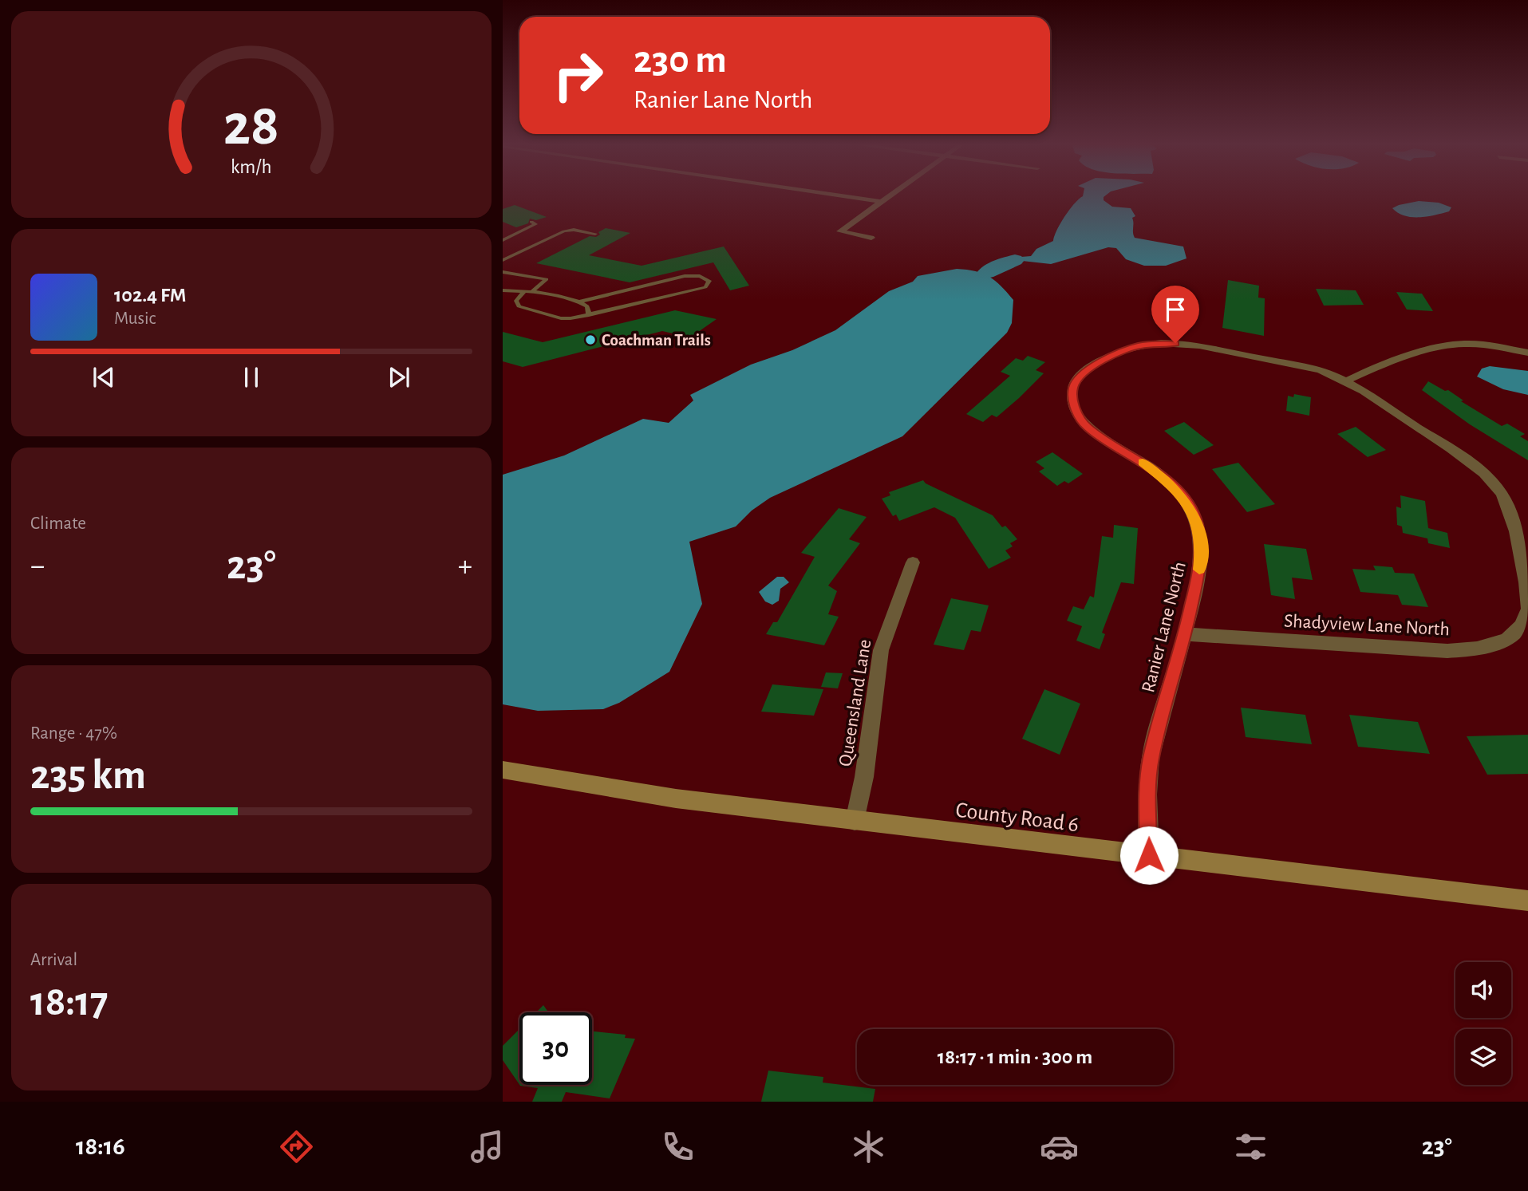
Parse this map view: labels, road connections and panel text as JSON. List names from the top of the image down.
{
  "streets": {
    "main road": ["County Road 6"],
    "street": ["Shadyview Lane North", "Ranier Lane North", "Queensland Lane"]
  },
  "crossings": [
    ["Shadyview Lane North", "Ranier Lane North"],
    ["Ranier Lane North", "County Road 6"],
    ["Queensland Lane", "County Road 6"]
  ],
  "places": ["Coachman Trails"],
  "page": {
    "turn": ["230 m", "Ranier Lane North"],
    "song": ["102.4 FM", "Music"],
    "tile": [
      "Climate",
      ["Range · 47%", "235 km"],
      ["Arrival", "18:17"]
    ],
    "heat": ["−", "23°", "+"],
    "limit": "30",
    "trip": "18:17 · 1 min · 300 m",
    "tabs": ["18:16", "23°"],
    "gauge": ["28", "km/h"]
  }
}
